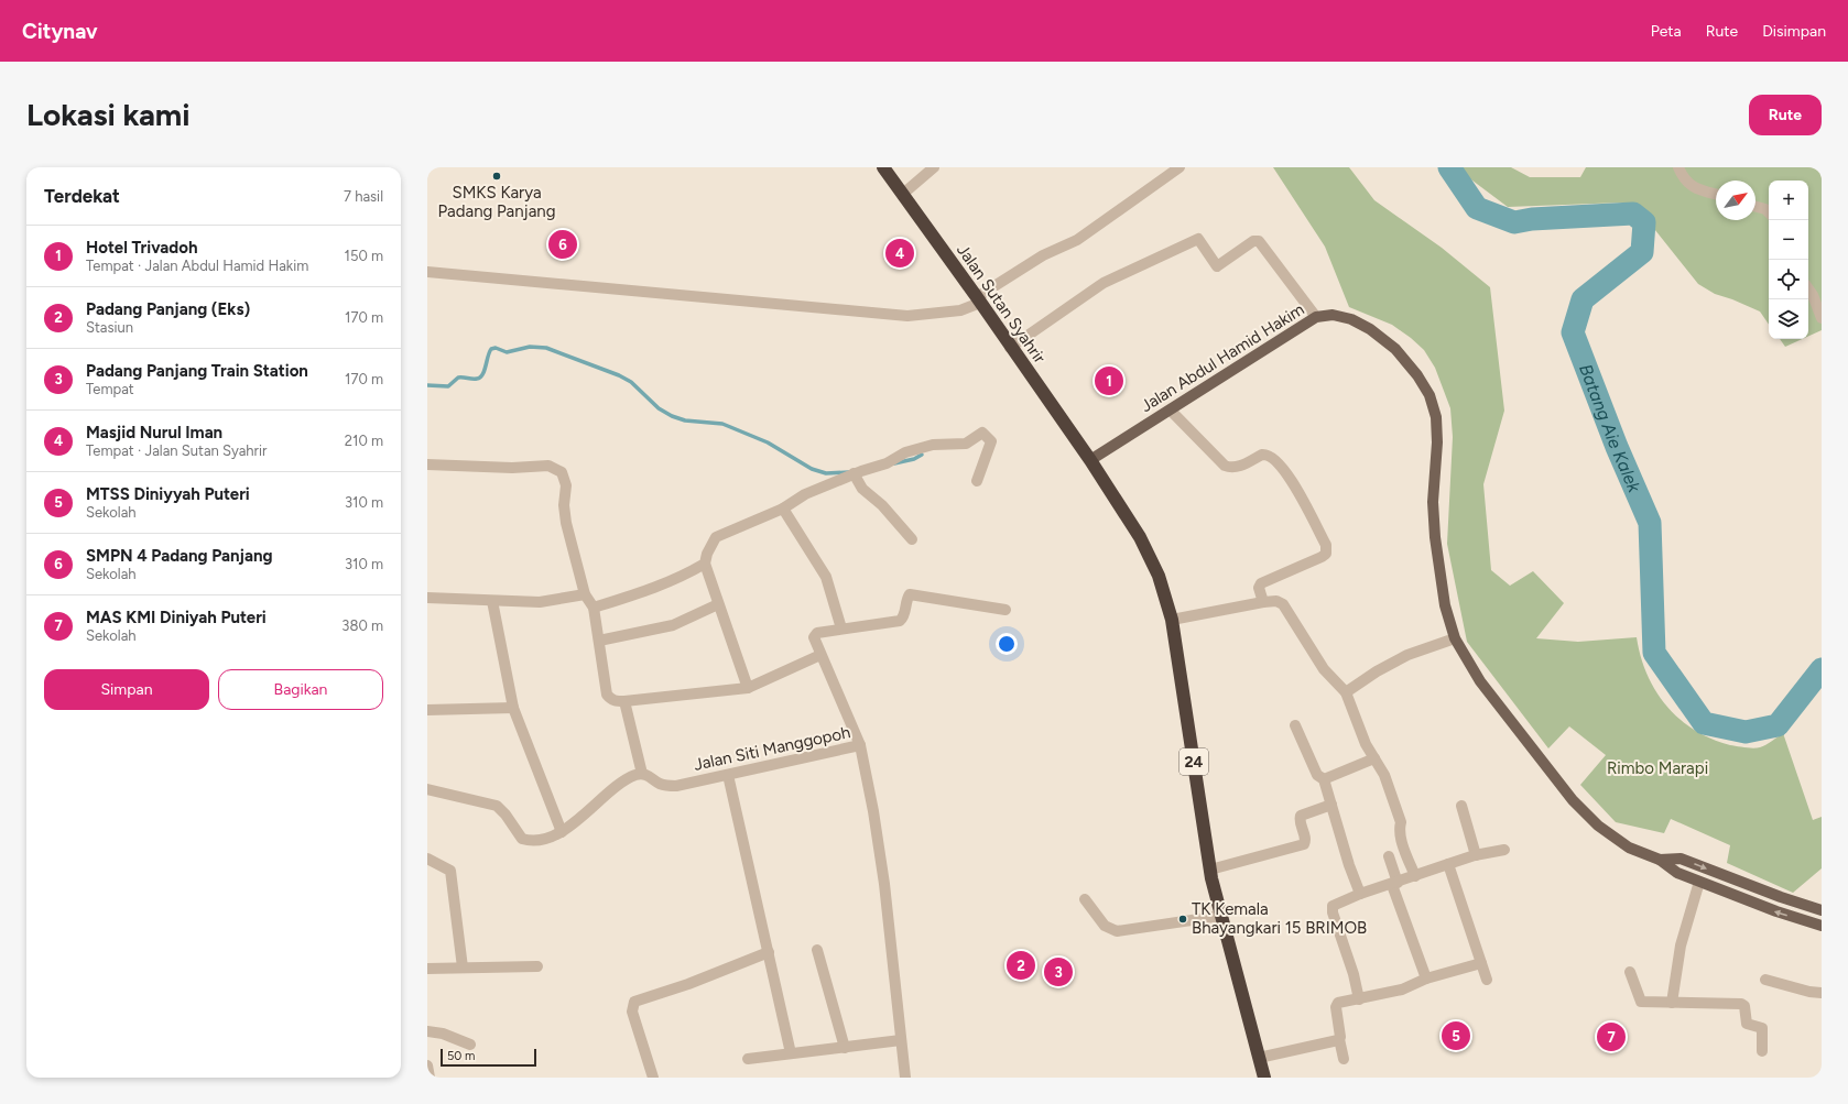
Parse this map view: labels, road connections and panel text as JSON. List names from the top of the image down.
{
  "streets": {
    "highway": ["Jalan Sutan Syahrir", "24"],
    "main road": ["Jalan Abdul Hamid Hakim"],
    "street": ["Jalan Siti Manggopoh"]
  },
  "crossings": [
    ["Jalan Sutan Syahrir", "Jalan Abdul Hamid Hakim"],
    ["Jalan Sutan Syahrir", "24"],
    ["Jalan Abdul Hamid Hakim", "24"]
  ],
  "water": ["Batang Aie Kalek"],
  "parks": ["Rimbo Marapi"],
  "places": ["SMKS Karya Padang Panjang", "TK Kemala Bhayangkari 15 BRIMOB"],
  "scale_bar": "50 m",
  "north": "top right",
  "page": {
    "header": "Citynav",
    "nav": ["Peta", "Rute", "Disimpan"],
    "buttons": [
      "Rute",
      ["Simpan", "Bagikan"]
    ],
    "title": "Lokasi kami",
    "heading": ["Terdekat", "7 hasil"],
    "map_buttons": ["+", "−"],
    "list": [
      {
        "mark": "1",
        "name": "Hotel Trivadoh",
        "note": "Tempat · Jalan Abdul Hamid Hakim",
        "value": "150 m"
      },
      {
        "mark": "2",
        "name": "Padang Panjang (Eks)",
        "note": "Stasiun",
        "value": "170 m"
      },
      {
        "mark": "3",
        "name": "Padang Panjang Train Station",
        "note": "Tempat",
        "value": "170 m"
      },
      {
        "mark": "4",
        "name": "Masjid Nurul Iman",
        "note": "Tempat · Jalan Sutan Syahrir",
        "value": "210 m"
      },
      {
        "mark": "5",
        "name": "MTSS Diniyyah Puteri",
        "note": "Sekolah",
        "value": "310 m"
      },
      {
        "mark": "6",
        "name": "SMPN 4 Padang Panjang",
        "note": "Sekolah",
        "value": "310 m"
      },
      {
        "mark": "7",
        "name": "MAS KMI Diniyah Puteri",
        "note": "Sekolah",
        "value": "380 m"
      }
    ],
    "pins": [
      "6",
      "4",
      "1",
      "2",
      "3",
      "5",
      "7"
    ],
    "scale": "50 m"
  }
}
